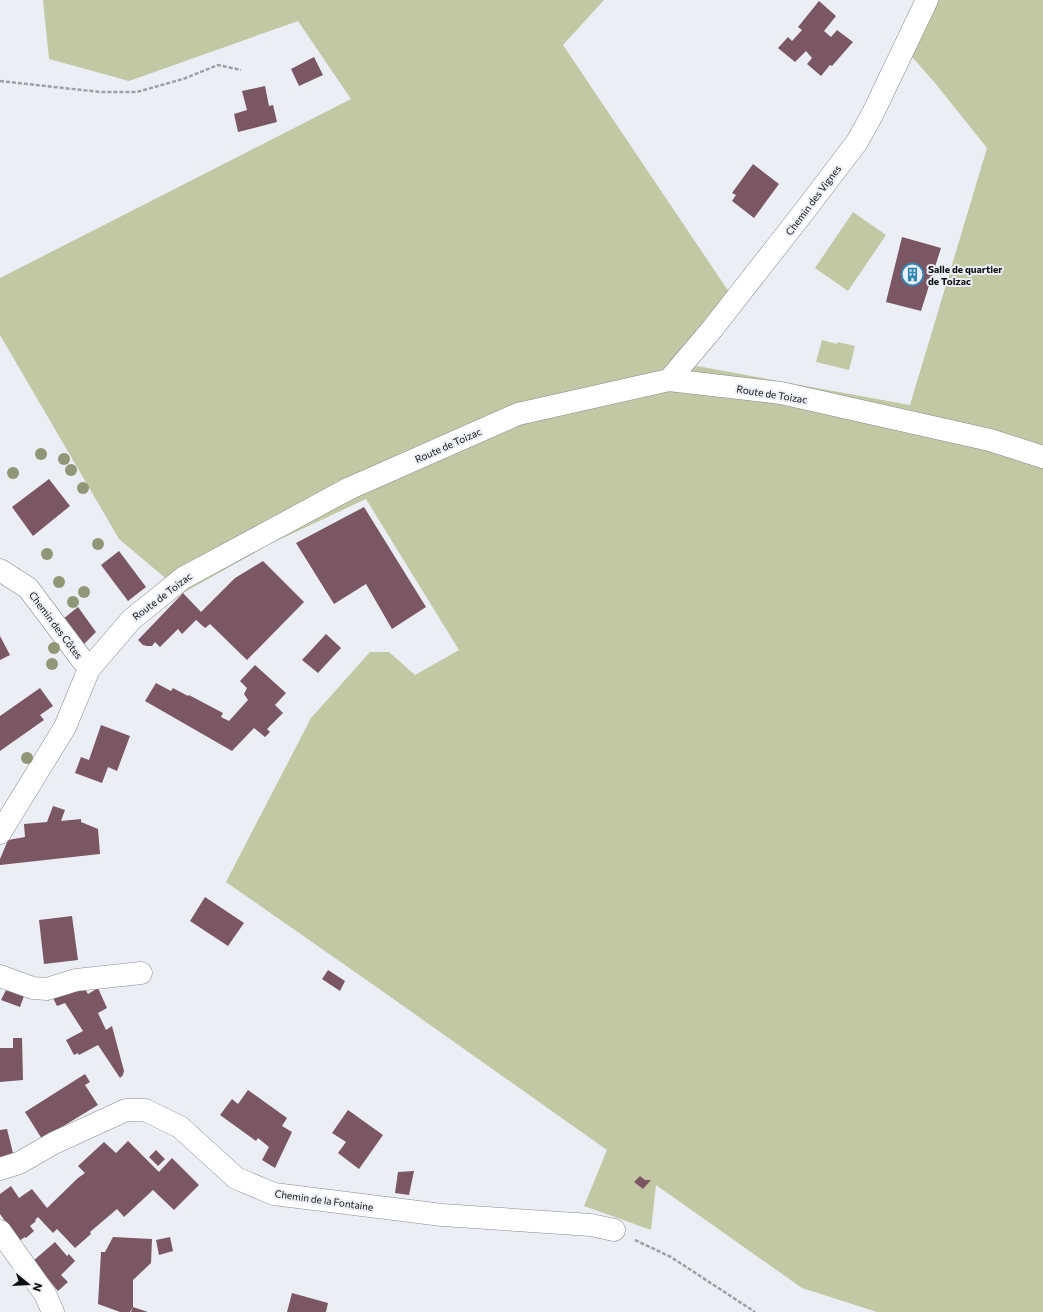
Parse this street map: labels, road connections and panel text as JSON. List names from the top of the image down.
{
  "streets": {
    "street": [
      "Chemin des Vignes",
      "Route de Toizac",
      "Chemin des Côtes",
      "Chemin de la Fontaine"
    ]
  },
  "crossings": [
    ["Chemin des Vignes", "Route de Toizac"],
    ["Route de Toizac", "Chemin des Côtes"]
  ],
  "places": {
    "building": ["Salle de quartier de Toizac"]
  },
  "north": "right"
}
